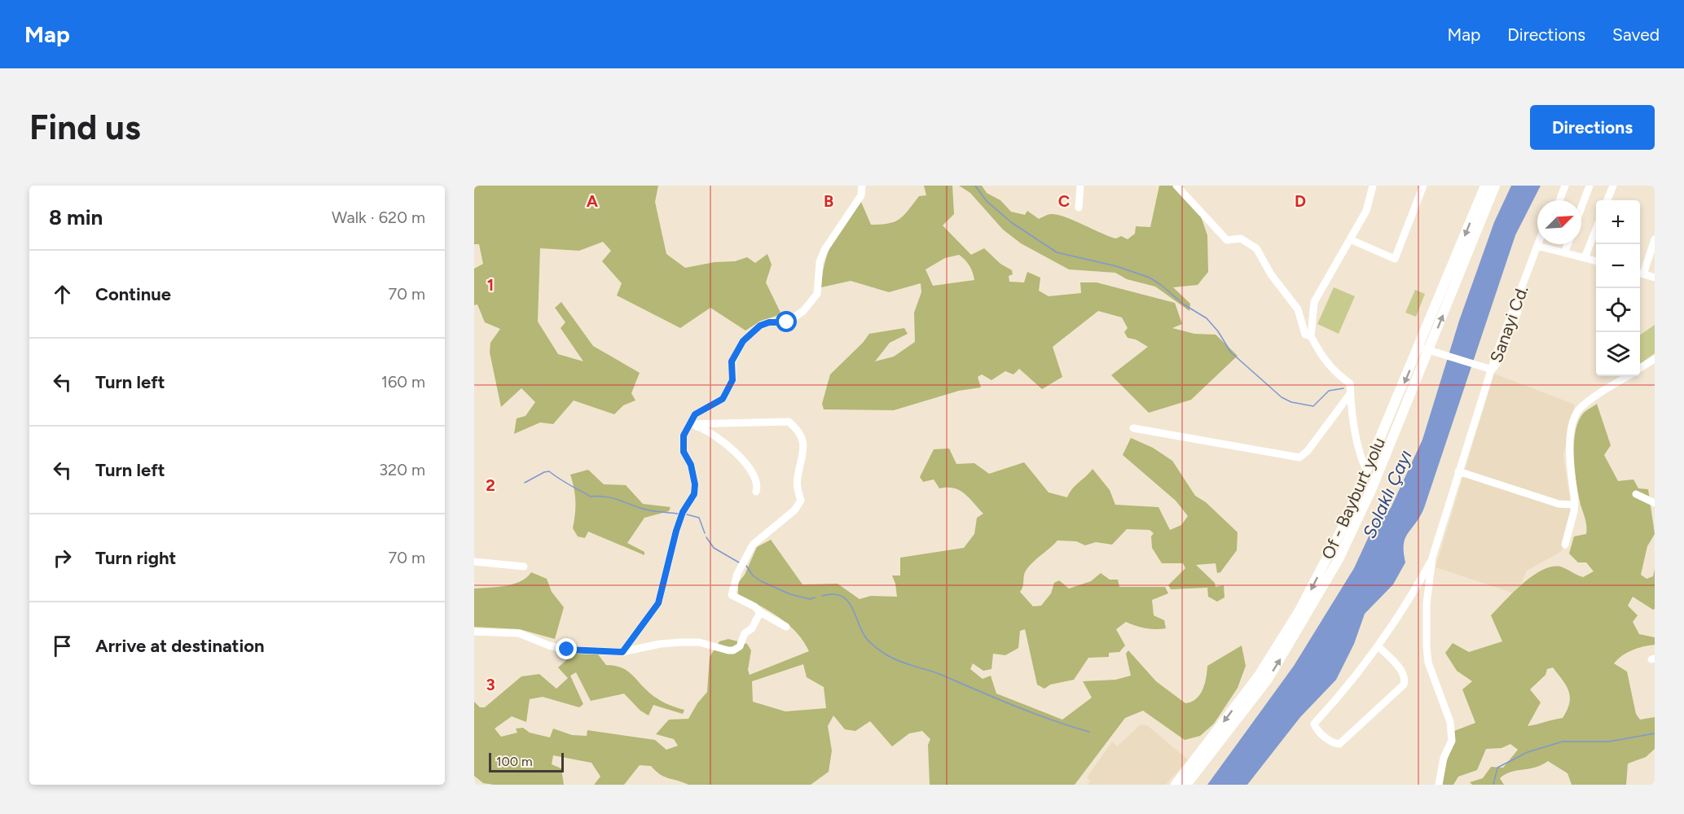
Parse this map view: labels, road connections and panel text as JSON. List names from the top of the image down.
{
  "streets": {
    "highway": ["Of - Bayburt yolu"],
    "street": ["Sanayi Cd."]
  },
  "water": ["Solaklı Çayı"],
  "scale_bar": "100 m",
  "north": "top right",
  "page": {
    "header": "Map",
    "nav": ["Map", "Directions", "Saved"],
    "buttons": "Directions",
    "title": "Find us",
    "heading": ["8 min", "Walk · 620 m"],
    "map_buttons": ["+", "−"],
    "list": [
      ["Continue", "70 m"],
      ["Turn left", "160 m"],
      ["Turn left", "320 m"],
      ["Turn right", "70 m"],
      "Arrive at destination"
    ],
    "scale": "100 m"
  },
  "grid": {
    "columns": [
      "A",
      "B",
      "C",
      "D"
    ],
    "rows": ["1", "2", "3"]
  }
}
